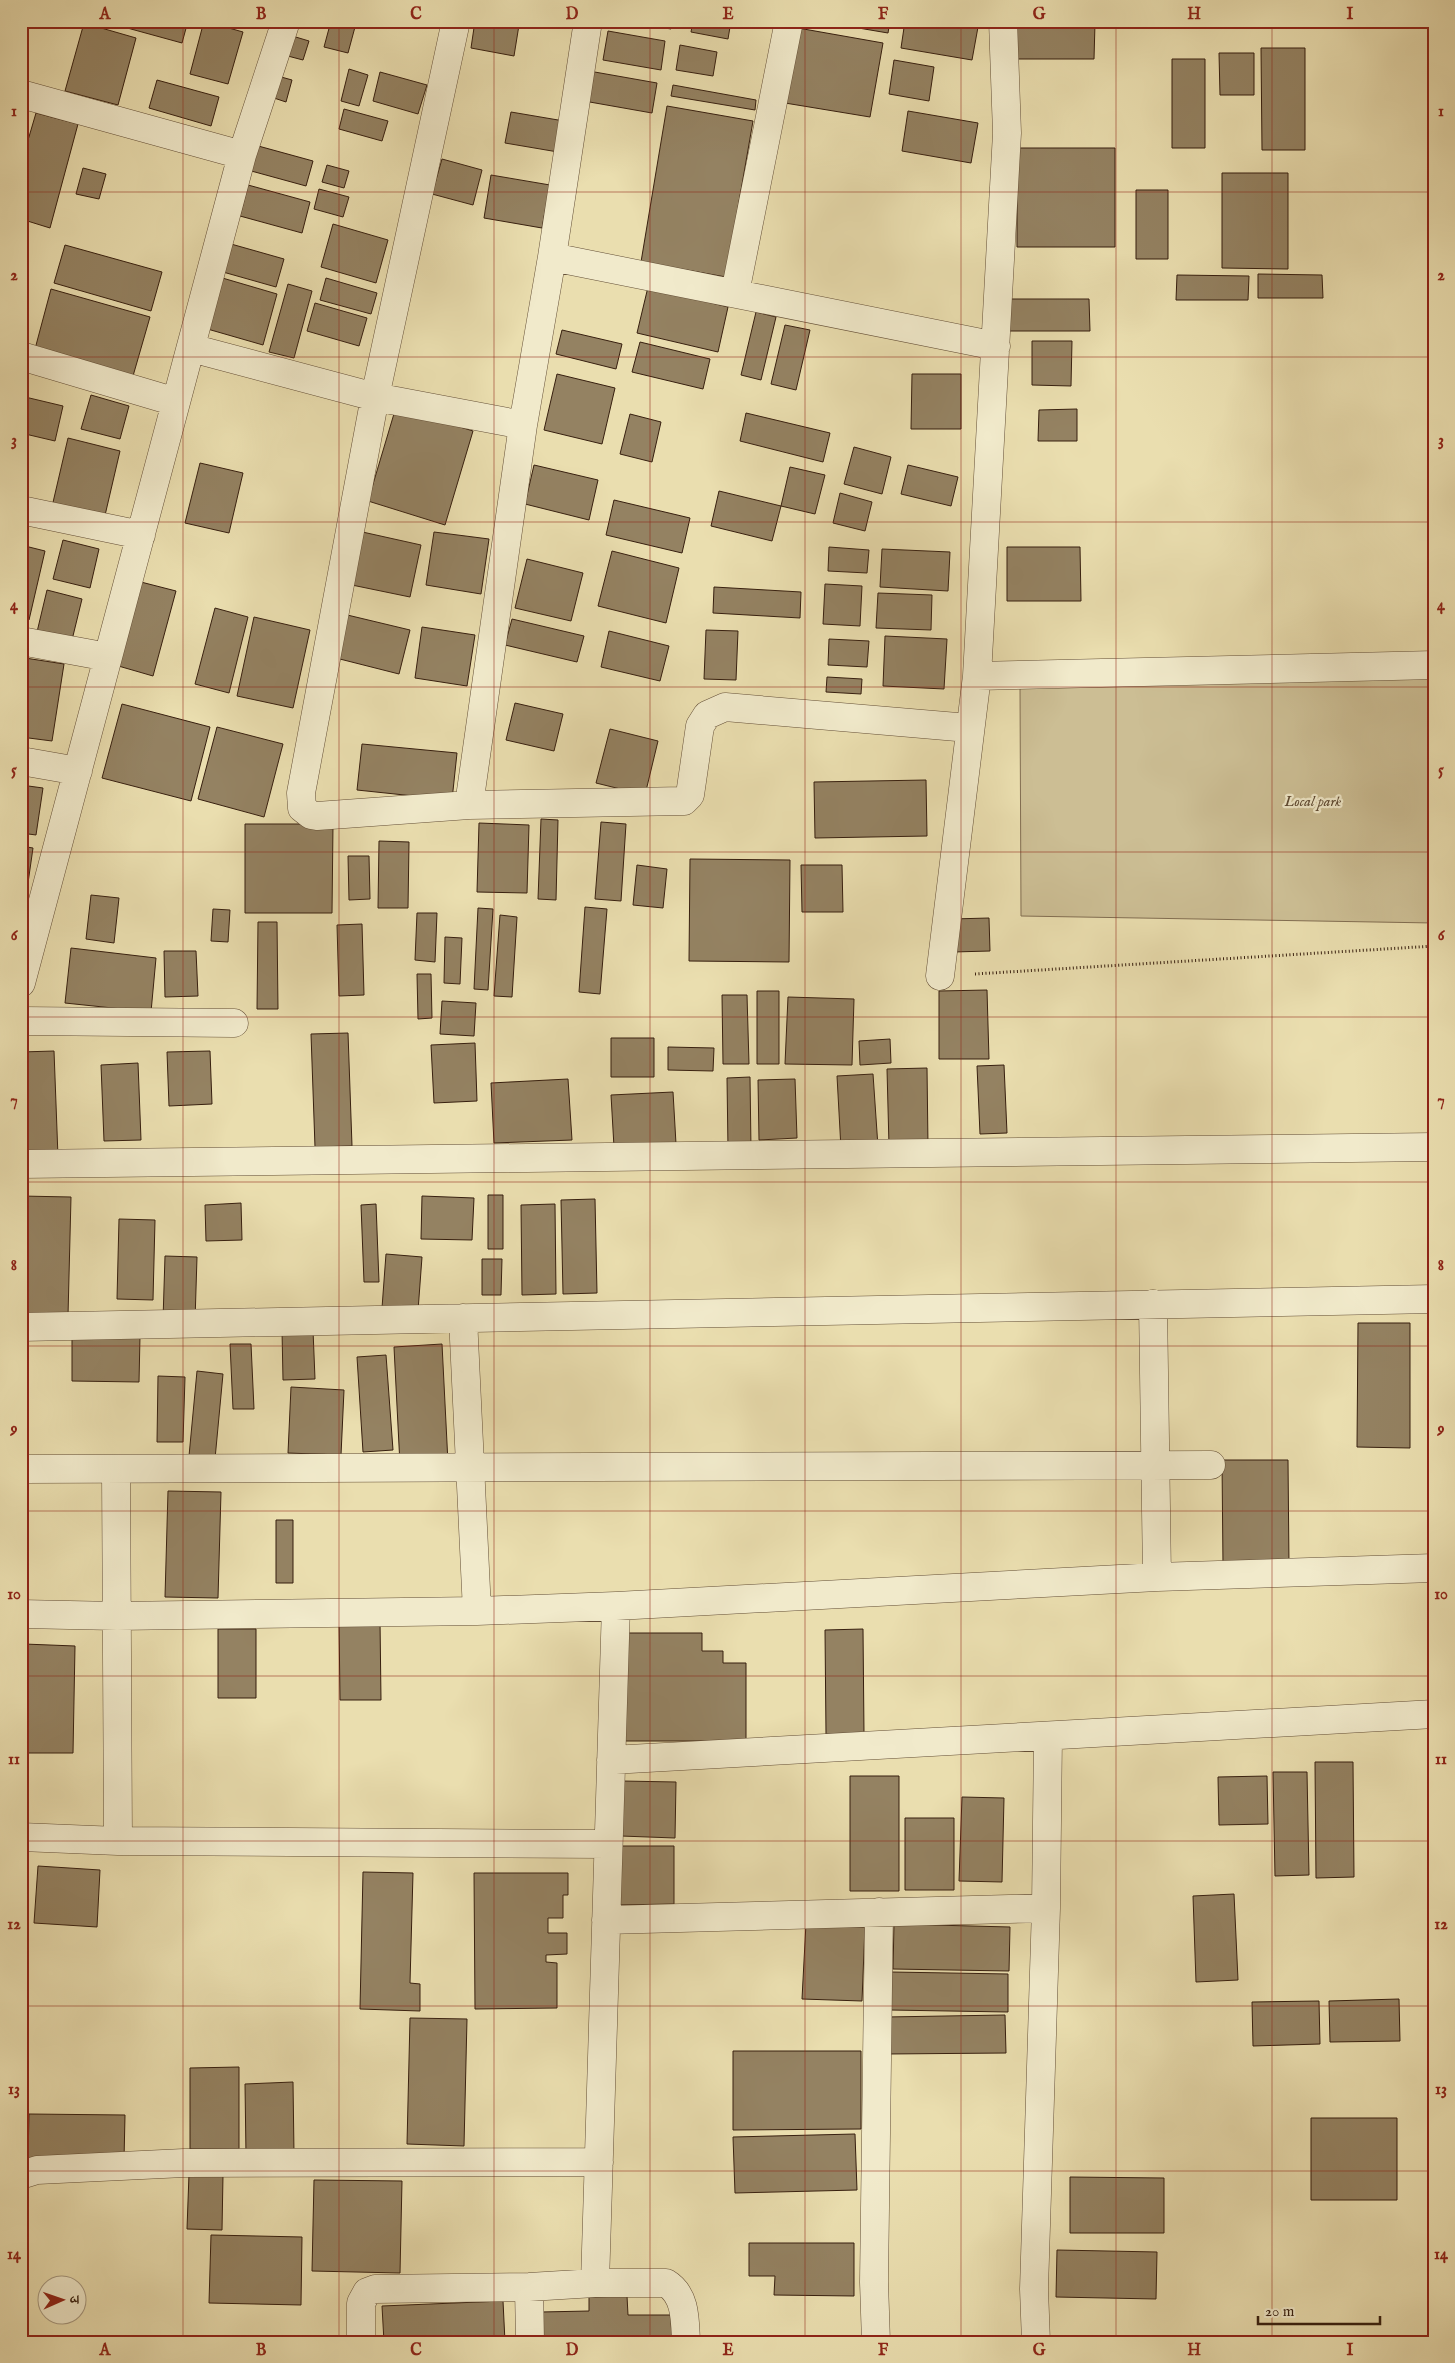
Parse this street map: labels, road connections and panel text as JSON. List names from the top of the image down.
{
  "parks": ["Local park"],
  "scale_bar": "20 m",
  "north": "right",
  "grid": {
    "columns": [
      "A",
      "B",
      "C",
      "D",
      "E",
      "F",
      "G",
      "H",
      "I"
    ],
    "rows": [
      "1",
      "2",
      "3",
      "4",
      "5",
      "6",
      "7",
      "8",
      "9",
      "10",
      "11",
      "12",
      "13",
      "14"
    ]
  }
}
